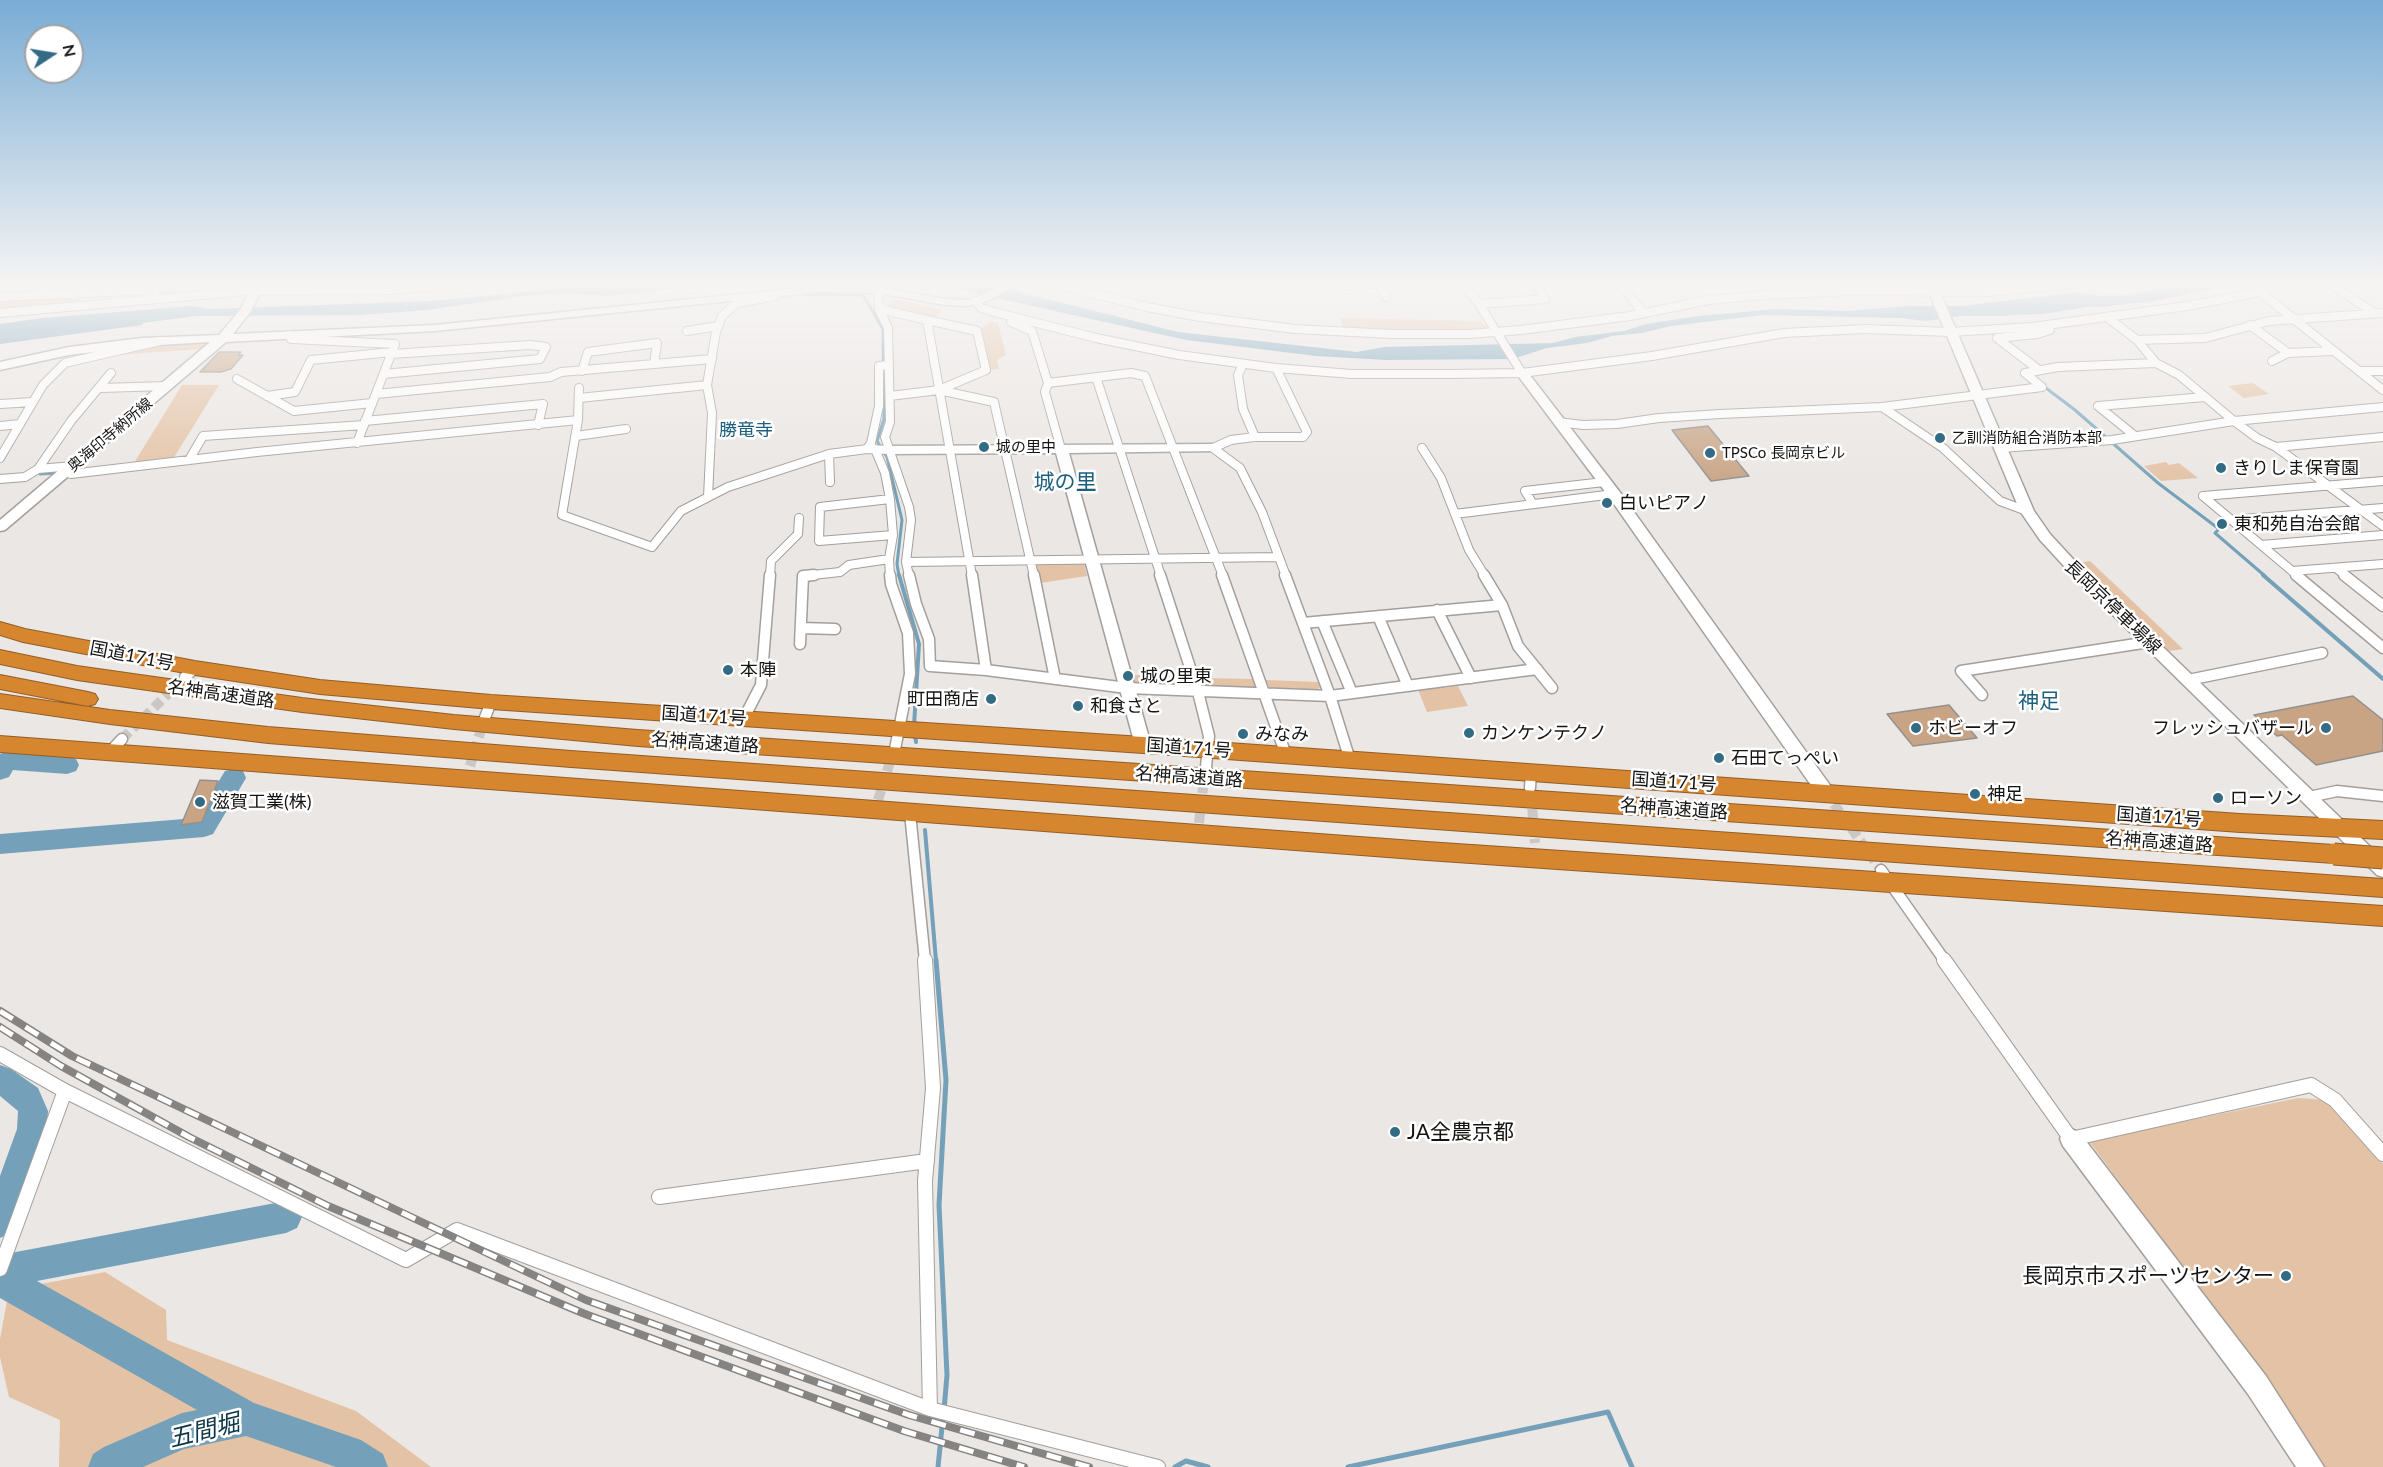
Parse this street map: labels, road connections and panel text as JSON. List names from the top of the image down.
{
  "streets": {
    "highway": ["国道171号", "名神高速道路"],
    "main road": ["奥海印寺納所線", "長岡京停車場線"]
  },
  "crossings": [
    ["長岡京停車場線", "国道171号"],
    ["長岡京停車場線", "名神高速道路"]
  ],
  "districts": ["勝竜寺", "城の里", "神足"],
  "water": ["五間堀"],
  "places": [
    "乙訓消防組合消防本部",
    "城の里中",
    "TPSCo 長岡京ビル",
    "きりしま保育園",
    "白いピアノ",
    "東和苑自治会館",
    "本陣",
    "城の里東",
    "町田商店",
    "和食さと",
    "ホビーオフ",
    "フレッシュバザール",
    "カンケンテクノ",
    "みなみ",
    "石田てっぺい",
    "神足",
    "ローソン",
    "滋賀工業(株)",
    "JA全農京都",
    "長岡京市スポーツセンター"
  ],
  "north": "right"
}
